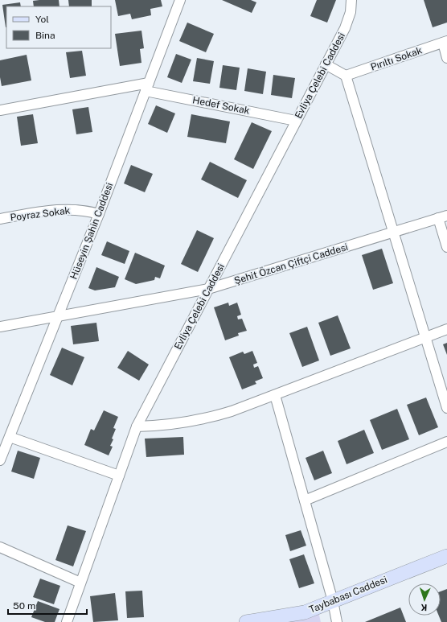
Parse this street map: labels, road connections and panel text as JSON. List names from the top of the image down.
{
  "streets": {
    "street": [
      "Pırıltı Sokak",
      "Evliya Çelebi Caddesi",
      "Hedef Sokak",
      "Poyraz Sokak",
      "Hüseyin Şahin Caddesi",
      "Şehit Özcan Çiftçi Caddesi",
      "Taybabası Caddesi"
    ]
  },
  "crossings": [
    ["Evliya Çelebi Caddesi", "Hedef Sokak"],
    ["Evliya Çelebi Caddesi", "Şehit Özcan Çiftçi Caddesi"],
    ["Hedef Sokak", "Hüseyin Şahin Caddesi"],
    ["Poyraz Sokak", "Hüseyin Şahin Caddesi"],
    ["Hüseyin Şahin Caddesi", "Şehit Özcan Çiftçi Caddesi"]
  ],
  "legend": ["Yol", "Bina"],
  "scale_bar": "50 m",
  "north": "bottom"
}
